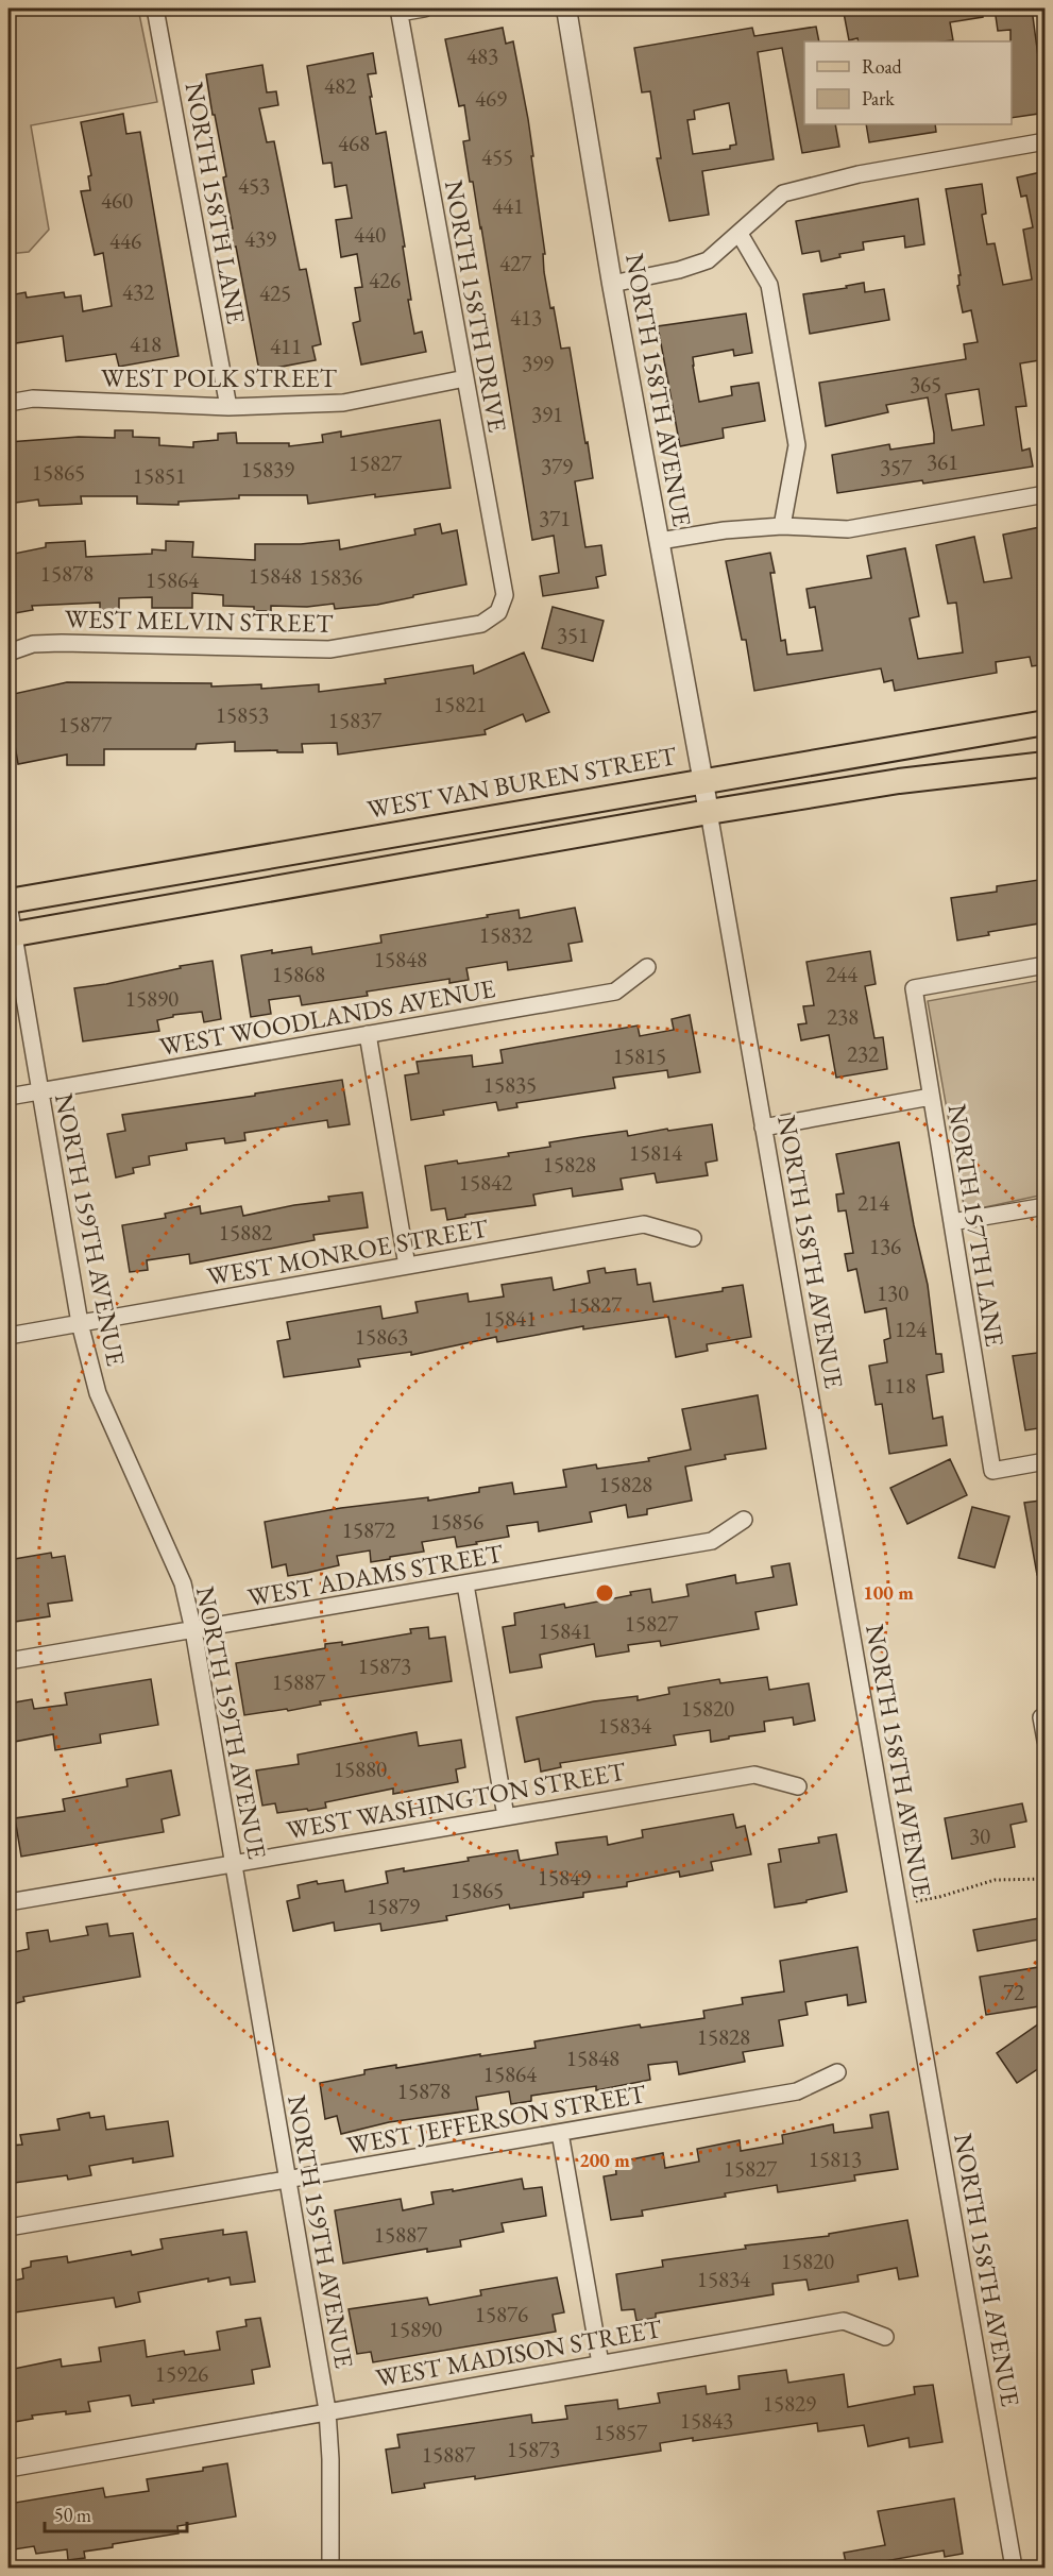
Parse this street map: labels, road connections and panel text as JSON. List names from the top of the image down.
{
  "streets": {
    "main road": ["WEST VAN BUREN STREET"],
    "street": [
      "NORTH 158TH LANE",
      "NORTH 158TH DRIVE",
      "WEST POLK STREET",
      "NORTH 158TH AVENUE",
      "WEST MELVIN STREET",
      "WEST WOODLANDS AVENUE",
      "NORTH 157TH LANE",
      "NORTH 159TH AVENUE",
      "WEST MONROE STREET",
      "WEST ADAMS STREET",
      "WEST WASHINGTON STREET",
      "WEST JEFFERSON STREET",
      "WEST MADISON STREET"
    ]
  },
  "crossings": [
    ["NORTH 158TH LANE", "WEST POLK STREET"],
    ["NORTH 158TH DRIVE", "WEST POLK STREET"],
    ["NORTH 158TH DRIVE", "WEST MELVIN STREET"],
    ["NORTH 158TH AVENUE", "WEST VAN BUREN STREET"],
    ["WEST VAN BUREN STREET", "NORTH 159TH AVENUE"],
    ["WEST WOODLANDS AVENUE", "NORTH 159TH AVENUE"],
    ["NORTH 159TH AVENUE", "WEST MONROE STREET"],
    ["NORTH 159TH AVENUE", "WEST ADAMS STREET"],
    ["NORTH 159TH AVENUE", "WEST WASHINGTON STREET"],
    ["NORTH 159TH AVENUE", "WEST JEFFERSON STREET"],
    ["NORTH 159TH AVENUE", "WEST MADISON STREET"]
  ],
  "house_numbers": [
    "483",
    "482",
    "469",
    "468",
    "455",
    "453",
    "460",
    "441",
    "440",
    "439",
    "446",
    "427",
    "426",
    "432",
    "425",
    "413",
    "418",
    "411",
    "399",
    "365",
    "391",
    "361",
    "15827",
    "379",
    "357",
    "15839",
    "15865",
    "15851",
    "371",
    "15878",
    "15848",
    "15836",
    "15864",
    "351",
    "15821",
    "15853",
    "15837",
    "15877",
    "15832",
    "15848",
    "15868",
    "244",
    "15890",
    "238",
    "232",
    "15815",
    "15835",
    "15814",
    "15828",
    "15842",
    "214",
    "15882",
    "136",
    "130",
    "15827",
    "15841",
    "124",
    "15863",
    "118",
    "15828",
    "15856",
    "15872",
    "15827",
    "15841",
    "15873",
    "15887",
    "15820",
    "15834",
    "15880",
    "30",
    "15849",
    "15865",
    "15879",
    "72",
    "15828",
    "15848",
    "15864",
    "15878",
    "15813",
    "15827",
    "15887",
    "15820",
    "15834",
    "15876",
    "15890",
    "15926",
    "15829",
    "15843",
    "15857",
    "15873",
    "15887"
  ],
  "legend": ["Road", "Park"],
  "scale_bar": "50 m",
  "rings": ["100 m", "200 m"]
}
